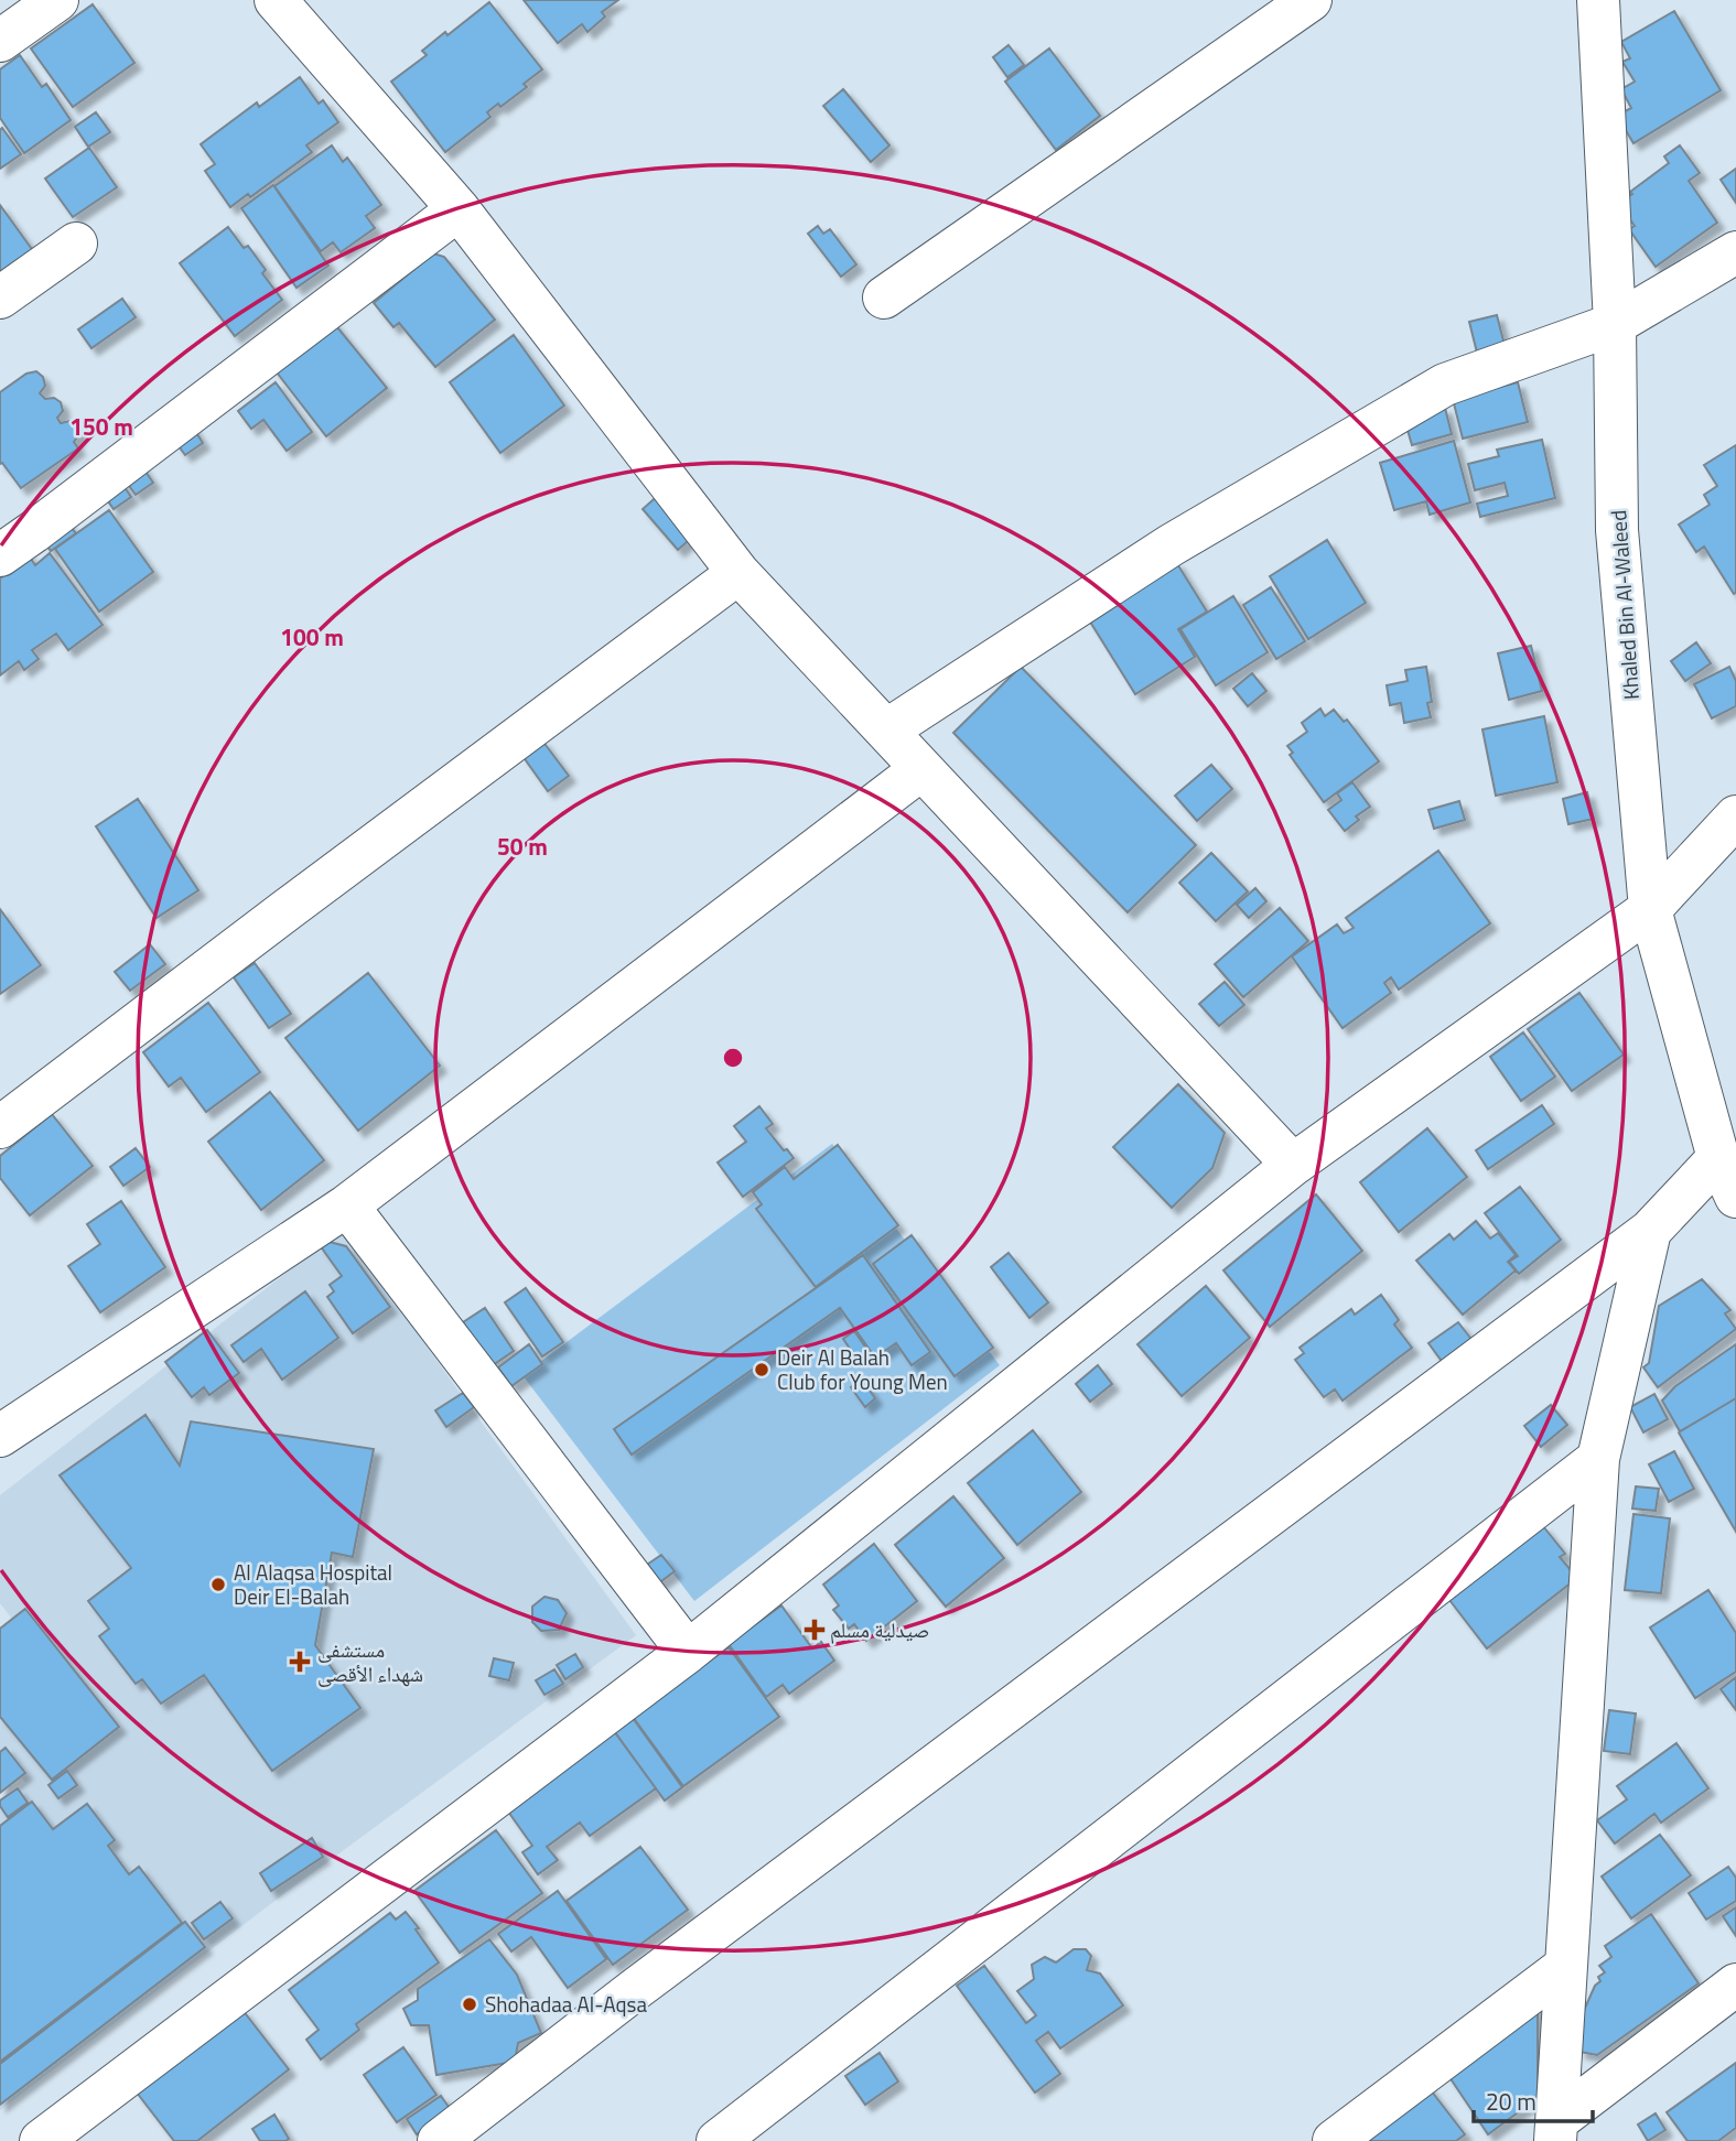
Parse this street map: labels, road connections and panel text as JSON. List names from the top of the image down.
{
  "streets": {
    "street": ["Khaled Bin Al-Waleed"]
  },
  "places": {
    "other": ["Deir Al Balah Club for Young Men", "Al Alaqsa Hospital Deir El-Balah", "Shohadaa Al-Aqsa"],
    "health": ["صيدلية مسلم", "مستشفى شهداء الأقصى"]
  },
  "scale_bar": "20 m",
  "rings": ["150 m", "100 m", "50 m"]
}
